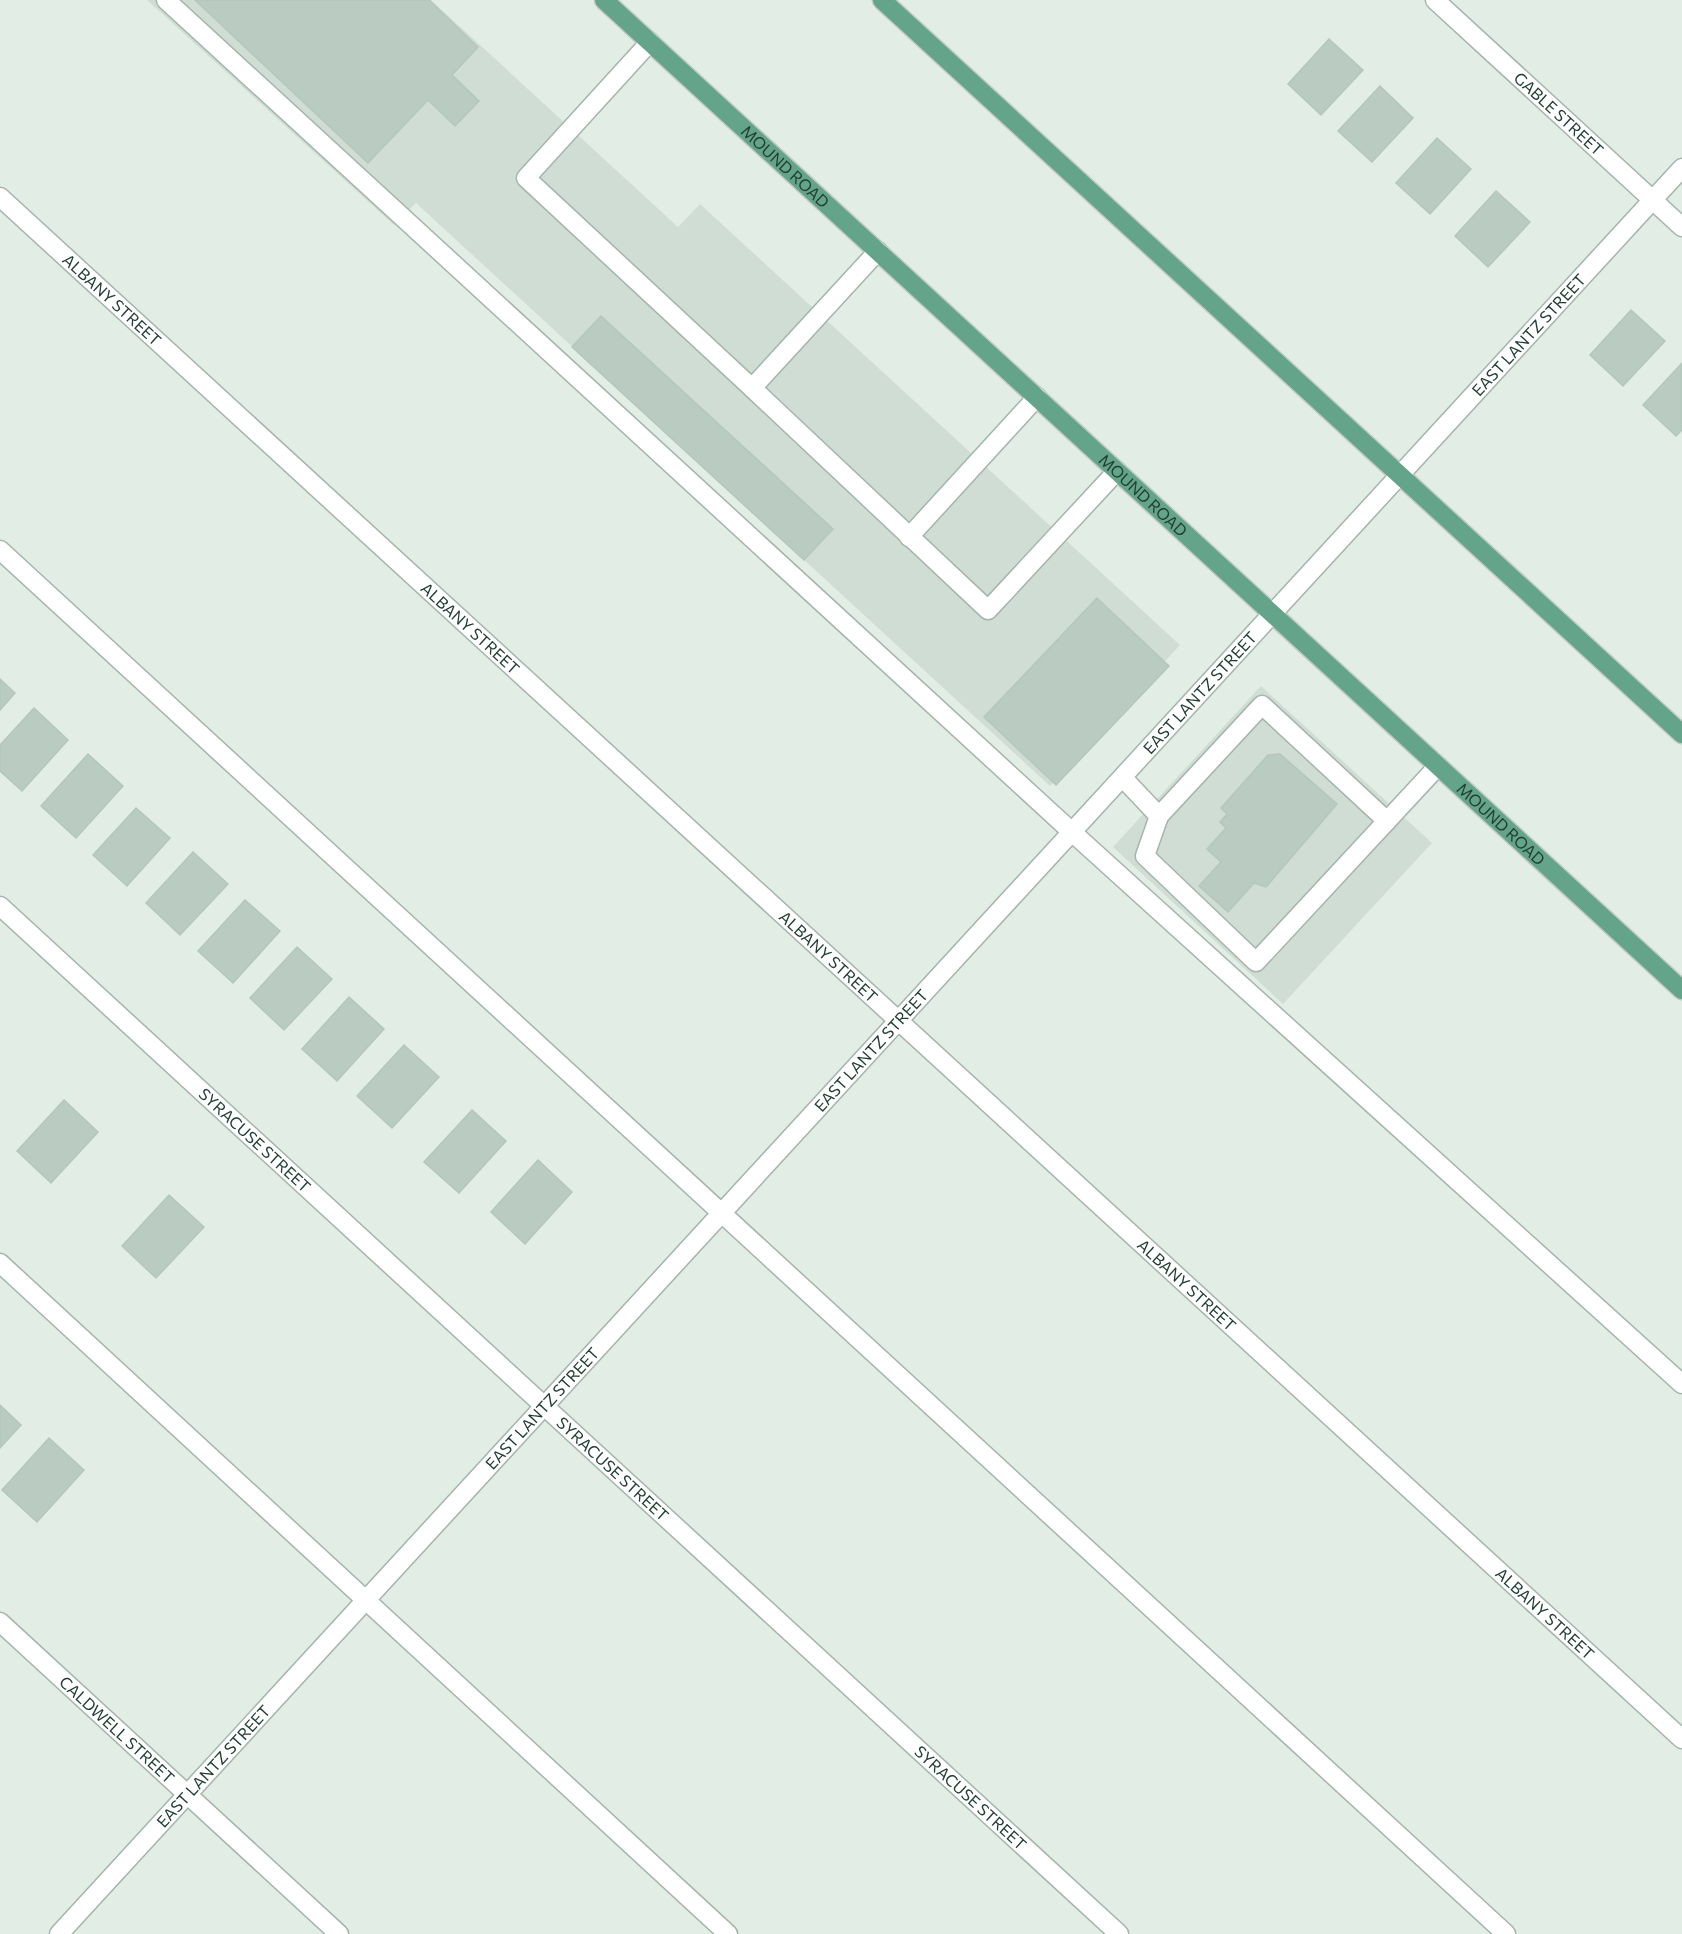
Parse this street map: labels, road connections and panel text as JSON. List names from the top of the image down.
{
  "streets": {
    "main road": ["MOUND ROAD"],
    "street": [
      "GABLE STREET",
      "ALBANY STREET",
      "EAST LANTZ STREET",
      "SYRACUSE STREET",
      "CALDWELL STREET"
    ]
  },
  "crossings": [
    ["GABLE STREET", "EAST LANTZ STREET"],
    ["MOUND ROAD", "EAST LANTZ STREET"],
    ["ALBANY STREET", "EAST LANTZ STREET"],
    ["EAST LANTZ STREET", "SYRACUSE STREET"],
    ["EAST LANTZ STREET", "CALDWELL STREET"]
  ]
}
